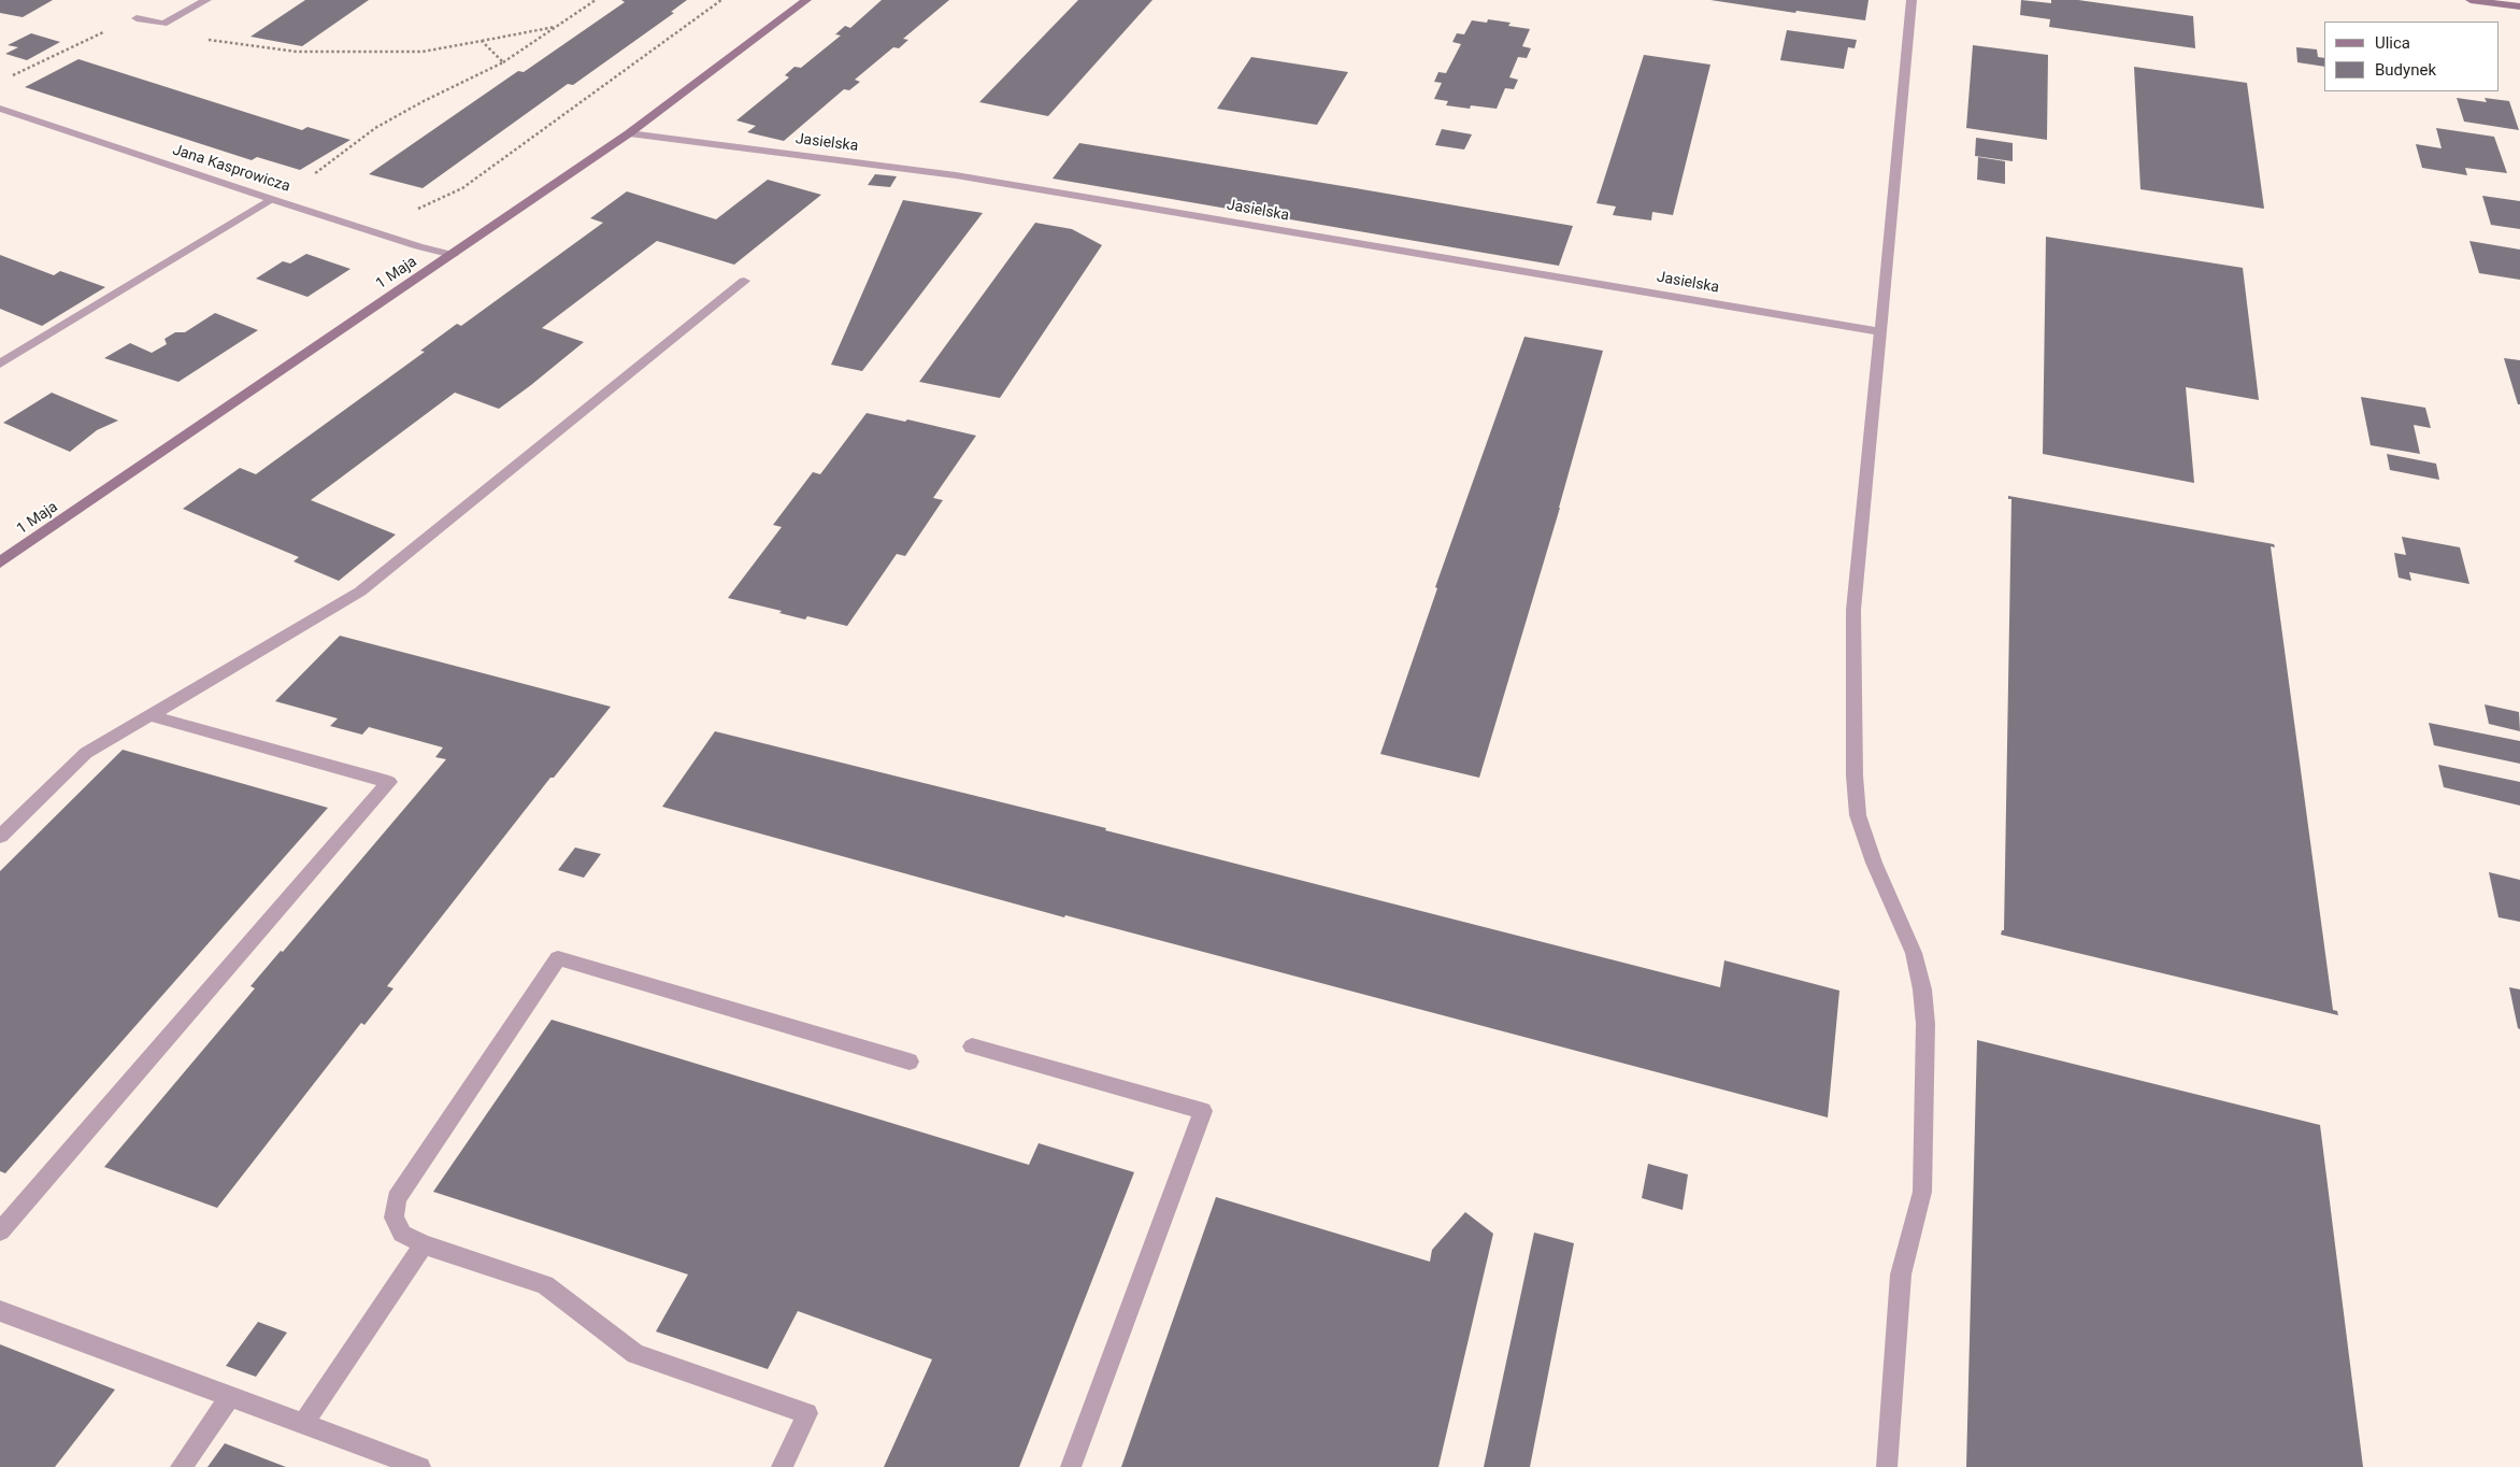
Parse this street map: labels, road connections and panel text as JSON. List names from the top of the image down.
{
  "streets": {
    "street": ["Jasielska", "Jana Kasprowicza", "1 Maja"]
  },
  "crossings": [
    ["Jasielska", "1 Maja"],
    ["Jana Kasprowicza", "1 Maja"]
  ],
  "legend": ["Ulica", "Budynek"]
}
